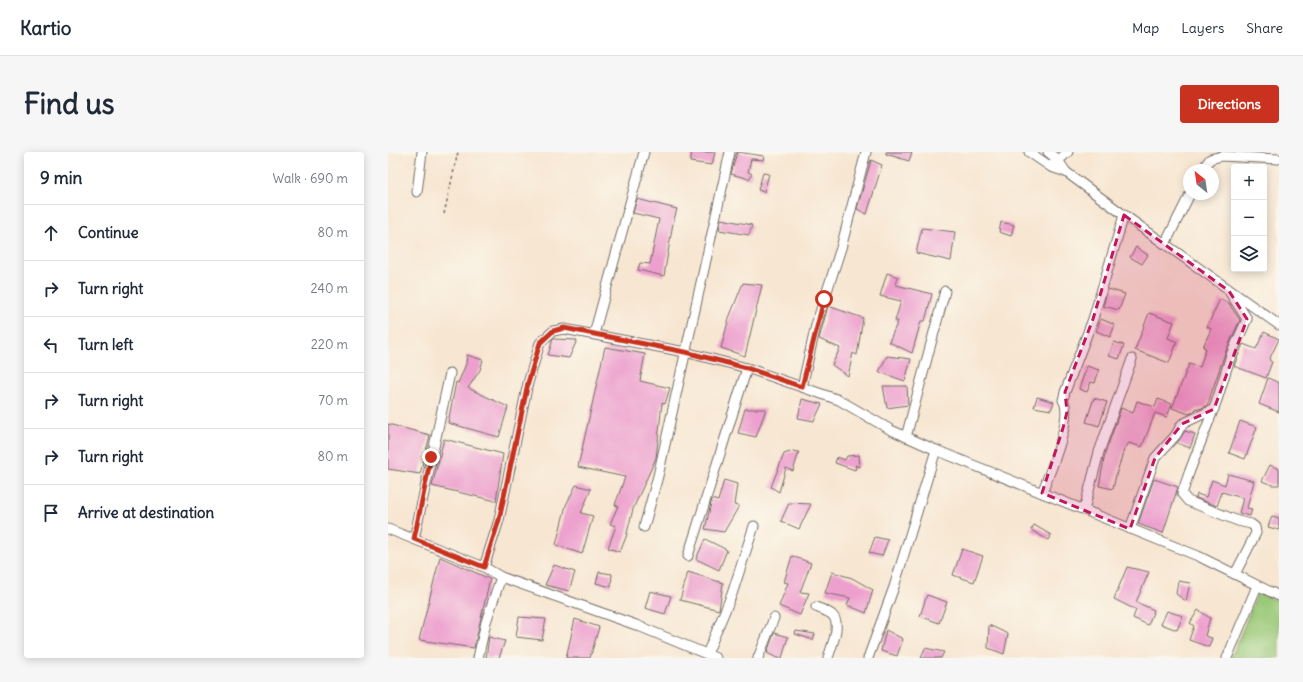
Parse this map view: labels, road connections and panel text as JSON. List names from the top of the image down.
{
  "north": "top left",
  "page": {
    "header": "Kartio",
    "nav": ["Map", "Layers", "Share"],
    "buttons": "Directions",
    "title": "Find us",
    "heading": ["9 min", "Walk · 690 m"],
    "map_buttons": ["+", "−"],
    "list": [
      ["Continue", "80 m"],
      ["Turn right", "240 m"],
      ["Turn left", "220 m"],
      ["Turn right", "70 m"],
      ["Turn right", "80 m"],
      "Arrive at destination"
    ]
  }
}
